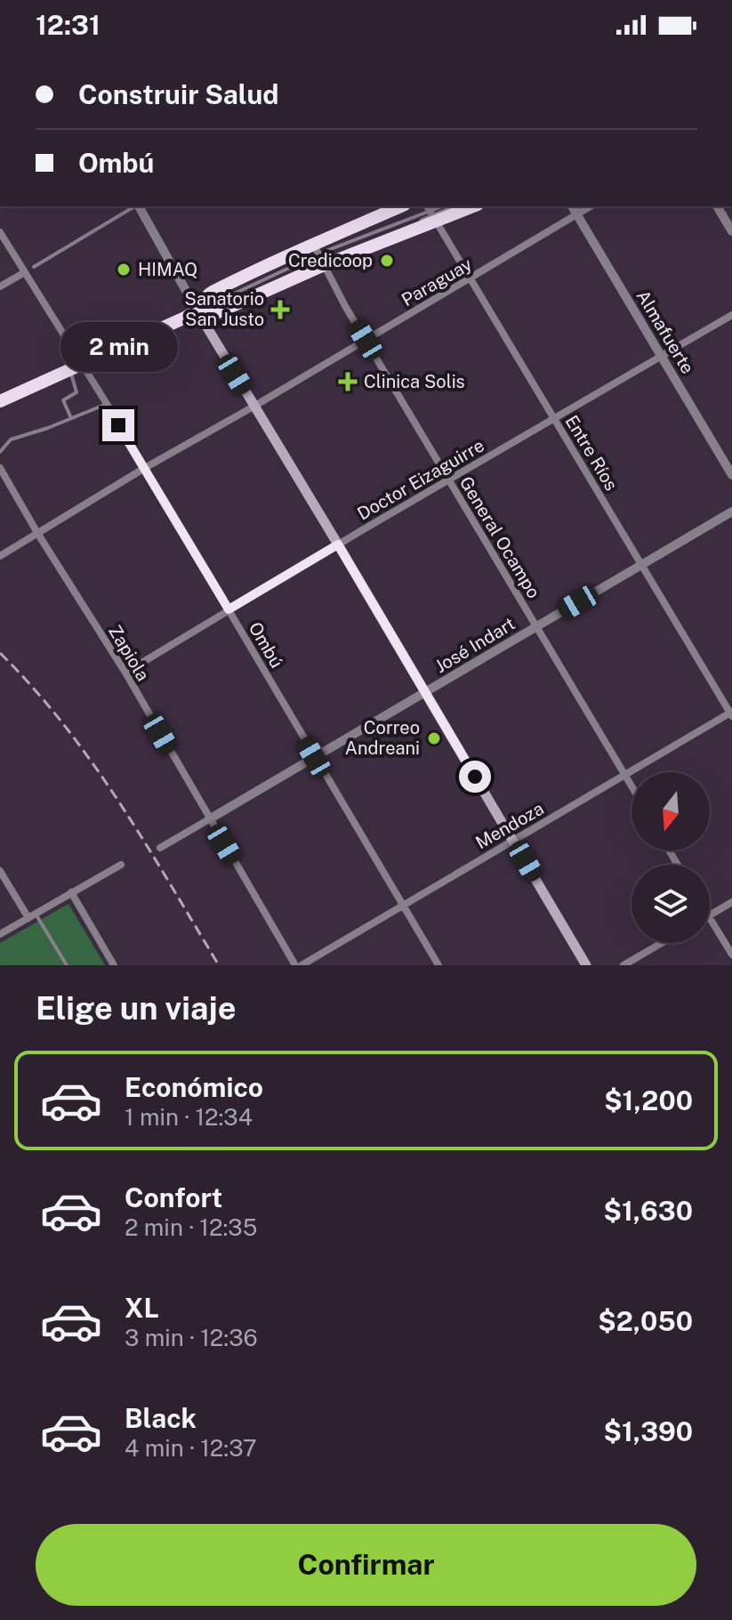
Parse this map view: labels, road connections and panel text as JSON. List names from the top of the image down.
{
  "streets": {
    "street": [
      "Paraguay",
      "Almafuerte",
      "Entre Ríos",
      "Doctor Eizaguirre",
      "General Ocampo",
      "Ombú",
      "José Indart",
      "Zapiola",
      "Mendoza"
    ]
  },
  "crossings": [
    ["Paraguay", "Almafuerte"],
    ["Paraguay", "Entre Ríos"],
    ["Paraguay", "General Ocampo"],
    ["Paraguay", "Ombú"],
    ["Paraguay", "Zapiola"],
    ["Almafuerte", "Doctor Eizaguirre"],
    ["Entre Ríos", "Doctor Eizaguirre"],
    ["Entre Ríos", "José Indart"],
    ["Entre Ríos", "Mendoza"],
    ["Doctor Eizaguirre", "General Ocampo"],
    ["Doctor Eizaguirre", "Ombú"],
    ["Doctor Eizaguirre", "Zapiola"],
    ["General Ocampo", "José Indart"],
    ["General Ocampo", "Mendoza"],
    ["Ombú", "José Indart"],
    ["Ombú", "Mendoza"],
    ["José Indart", "Zapiola"]
  ],
  "places": {
    "other": ["Credicoop", "HIMAQ", "Correo Andreani"],
    "health": ["Sanatorio San Justo", "Clinica Solis"]
  },
  "north": "bottom",
  "page": {
    "status": "12:31",
    "banner": ["Construir Salud", "Ombú"],
    "bubble": "2 min",
    "heading": "Elige un viaje",
    "list": [
      {
        "name": "Económico",
        "note": "1 min · 12:34",
        "value": "$1,200"
      },
      {
        "name": "Confort",
        "note": "2 min · 12:35",
        "value": "$1,630"
      },
      {
        "name": "XL",
        "note": "3 min · 12:36",
        "value": "$2,050"
      },
      {
        "name": "Black",
        "note": "4 min · 12:37",
        "value": "$1,390"
      }
    ],
    "buttons": "Confirmar"
  }
}
